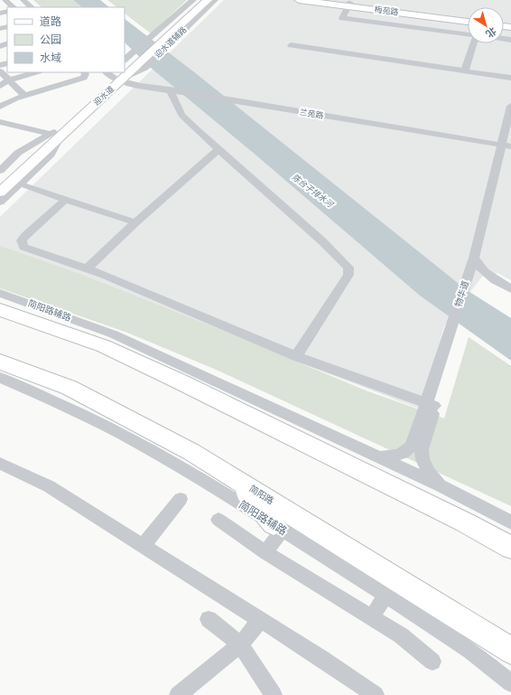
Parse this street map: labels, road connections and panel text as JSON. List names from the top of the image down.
{
  "streets": {
    "highway": ["简阳路"],
    "main road": ["梅苑路", "迎水道"],
    "street": [
      "迎水道辅路",
      "兰苑路",
      "物华道",
      "简阳路辅路"
    ]
  },
  "crossings": [
    ["迎水道辅路", "迎水道"],
    ["迎水道", "兰苑路"],
    ["兰苑路", "物华道"],
    ["物华道", "简阳路辅路"],
    ["简阳路辅路", "简阳路"]
  ],
  "water": ["陈台子排水河"],
  "legend": ["道路", "公园", "水域"],
  "north": "bottom right"
}
